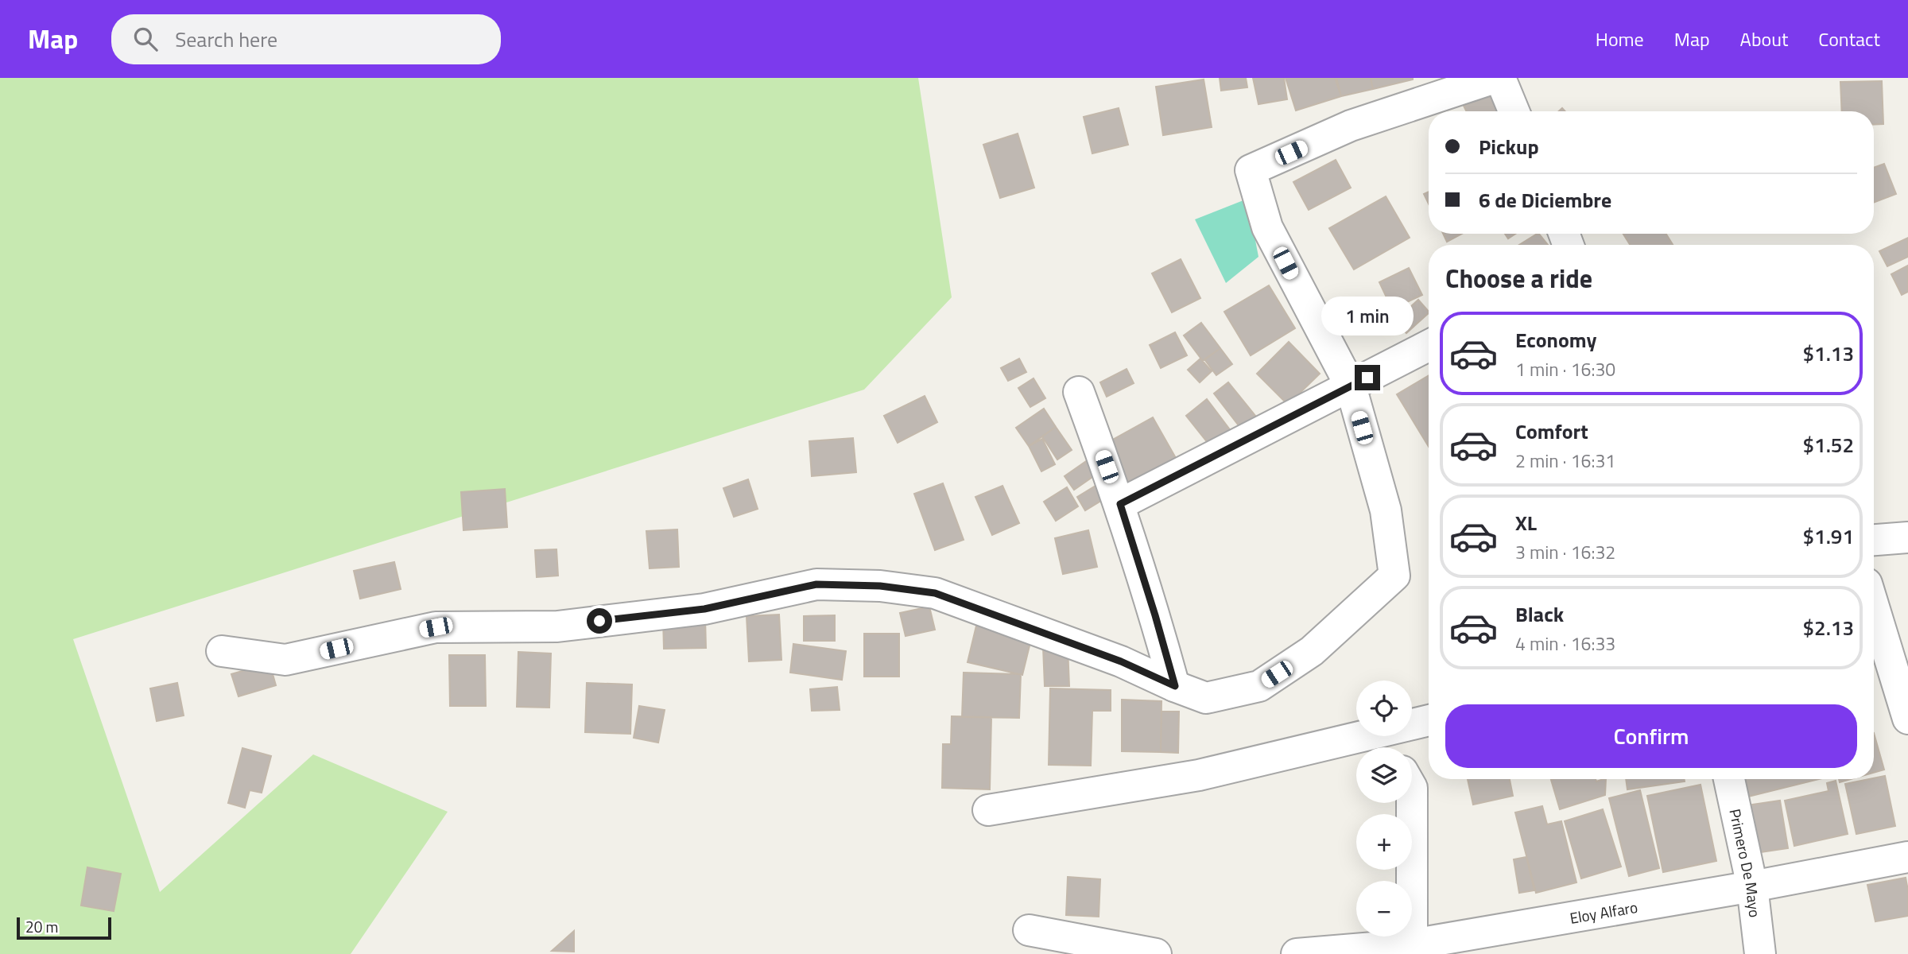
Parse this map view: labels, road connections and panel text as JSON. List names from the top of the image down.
{
  "streets": {
    "street": ["Primero De Mayo", "Eloy Alfaro"]
  },
  "crossings": [
    ["Primero De Mayo", "Eloy Alfaro"]
  ],
  "scale_bar": "20 m",
  "page": {
    "header": "Map",
    "search": "Search here",
    "nav": [
      "Home",
      "Map",
      "About",
      "Contact"
    ],
    "banner": ["Pickup", "6 de Diciembre"],
    "heading": "Choose a ride",
    "bubble": "1 min",
    "list": [
      {
        "name": "Economy",
        "note": "1 min · 16:30",
        "value": "$1.13"
      },
      {
        "name": "Comfort",
        "note": "2 min · 16:31",
        "value": "$1.52"
      },
      {
        "name": "XL",
        "note": "3 min · 16:32",
        "value": "$1.91"
      },
      {
        "name": "Black",
        "note": "4 min · 16:33",
        "value": "$2.13"
      }
    ],
    "map_buttons": ["+", "−"],
    "buttons": "Confirm",
    "scale": "20 m"
  }
}
